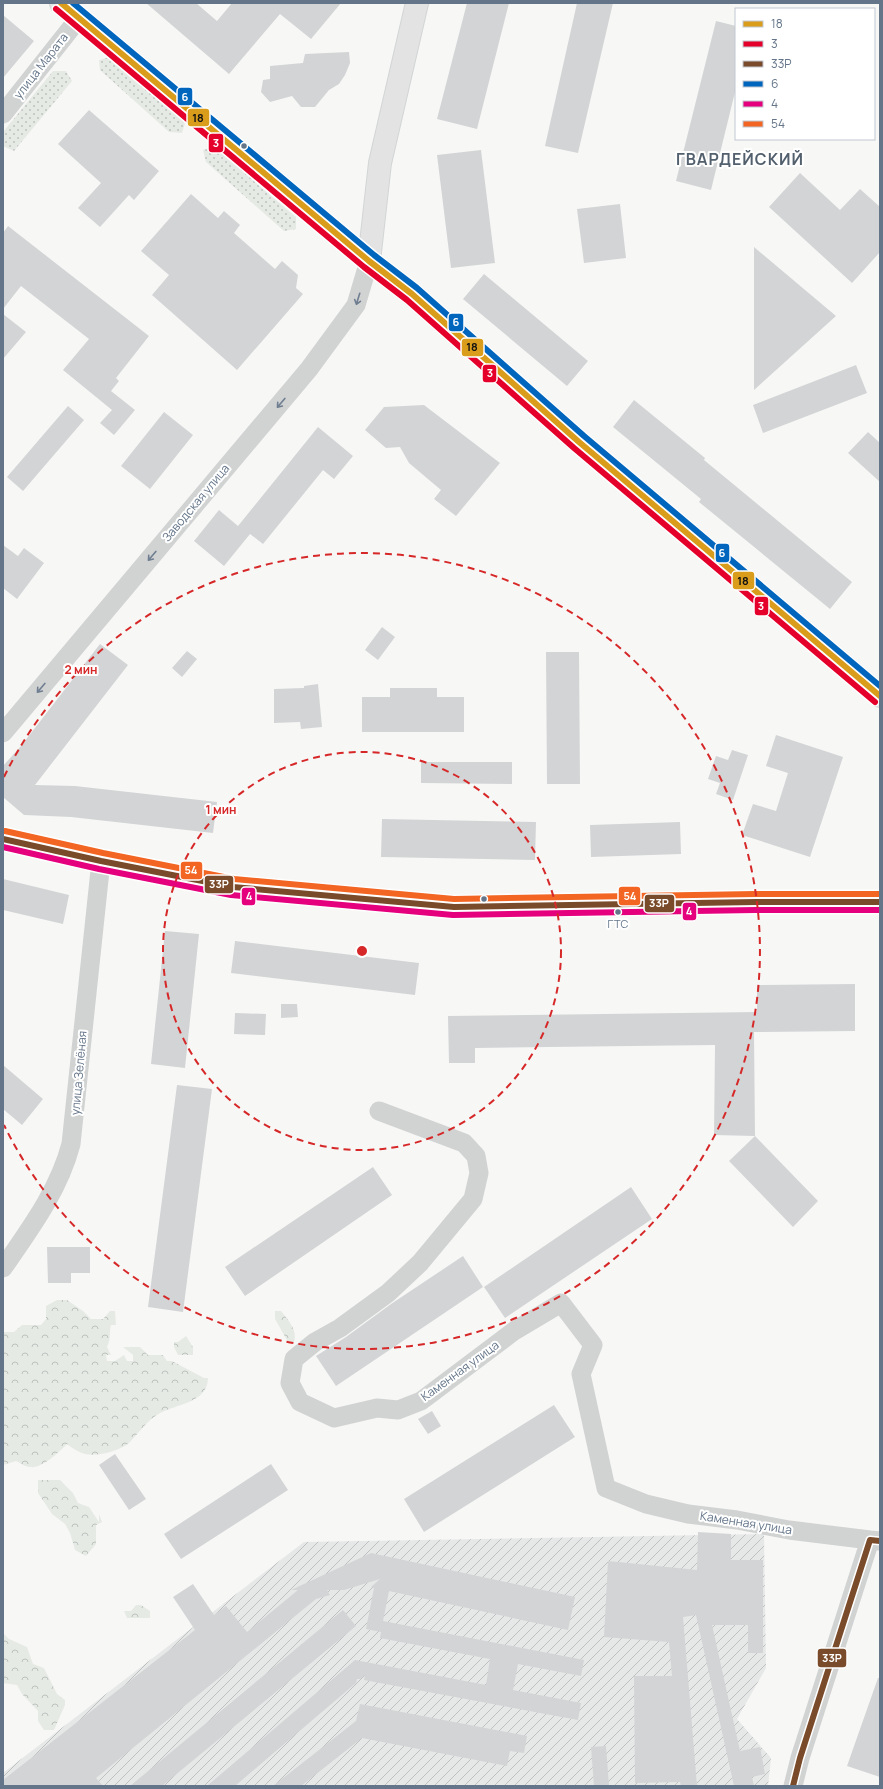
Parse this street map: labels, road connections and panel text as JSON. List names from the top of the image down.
{
  "streets": {
    "street": [
      "улица Марата",
      "Заводская улица",
      "улица Зелёная",
      "Каменная улица"
    ]
  },
  "one_way": ["Заводская улица"],
  "districts": ["ГВАРДЕЙСКИЙ"],
  "places": ["ГТС"],
  "lines": [
    "transit line 18",
    "transit line 6",
    "transit line 3",
    "transit line 54",
    "transit line 33Р",
    "transit line 4"
  ],
  "legend": [
    "18",
    "3",
    "33Р",
    "6",
    "4",
    "54"
  ],
  "rings": ["2 мин", "1 мин"]
}
